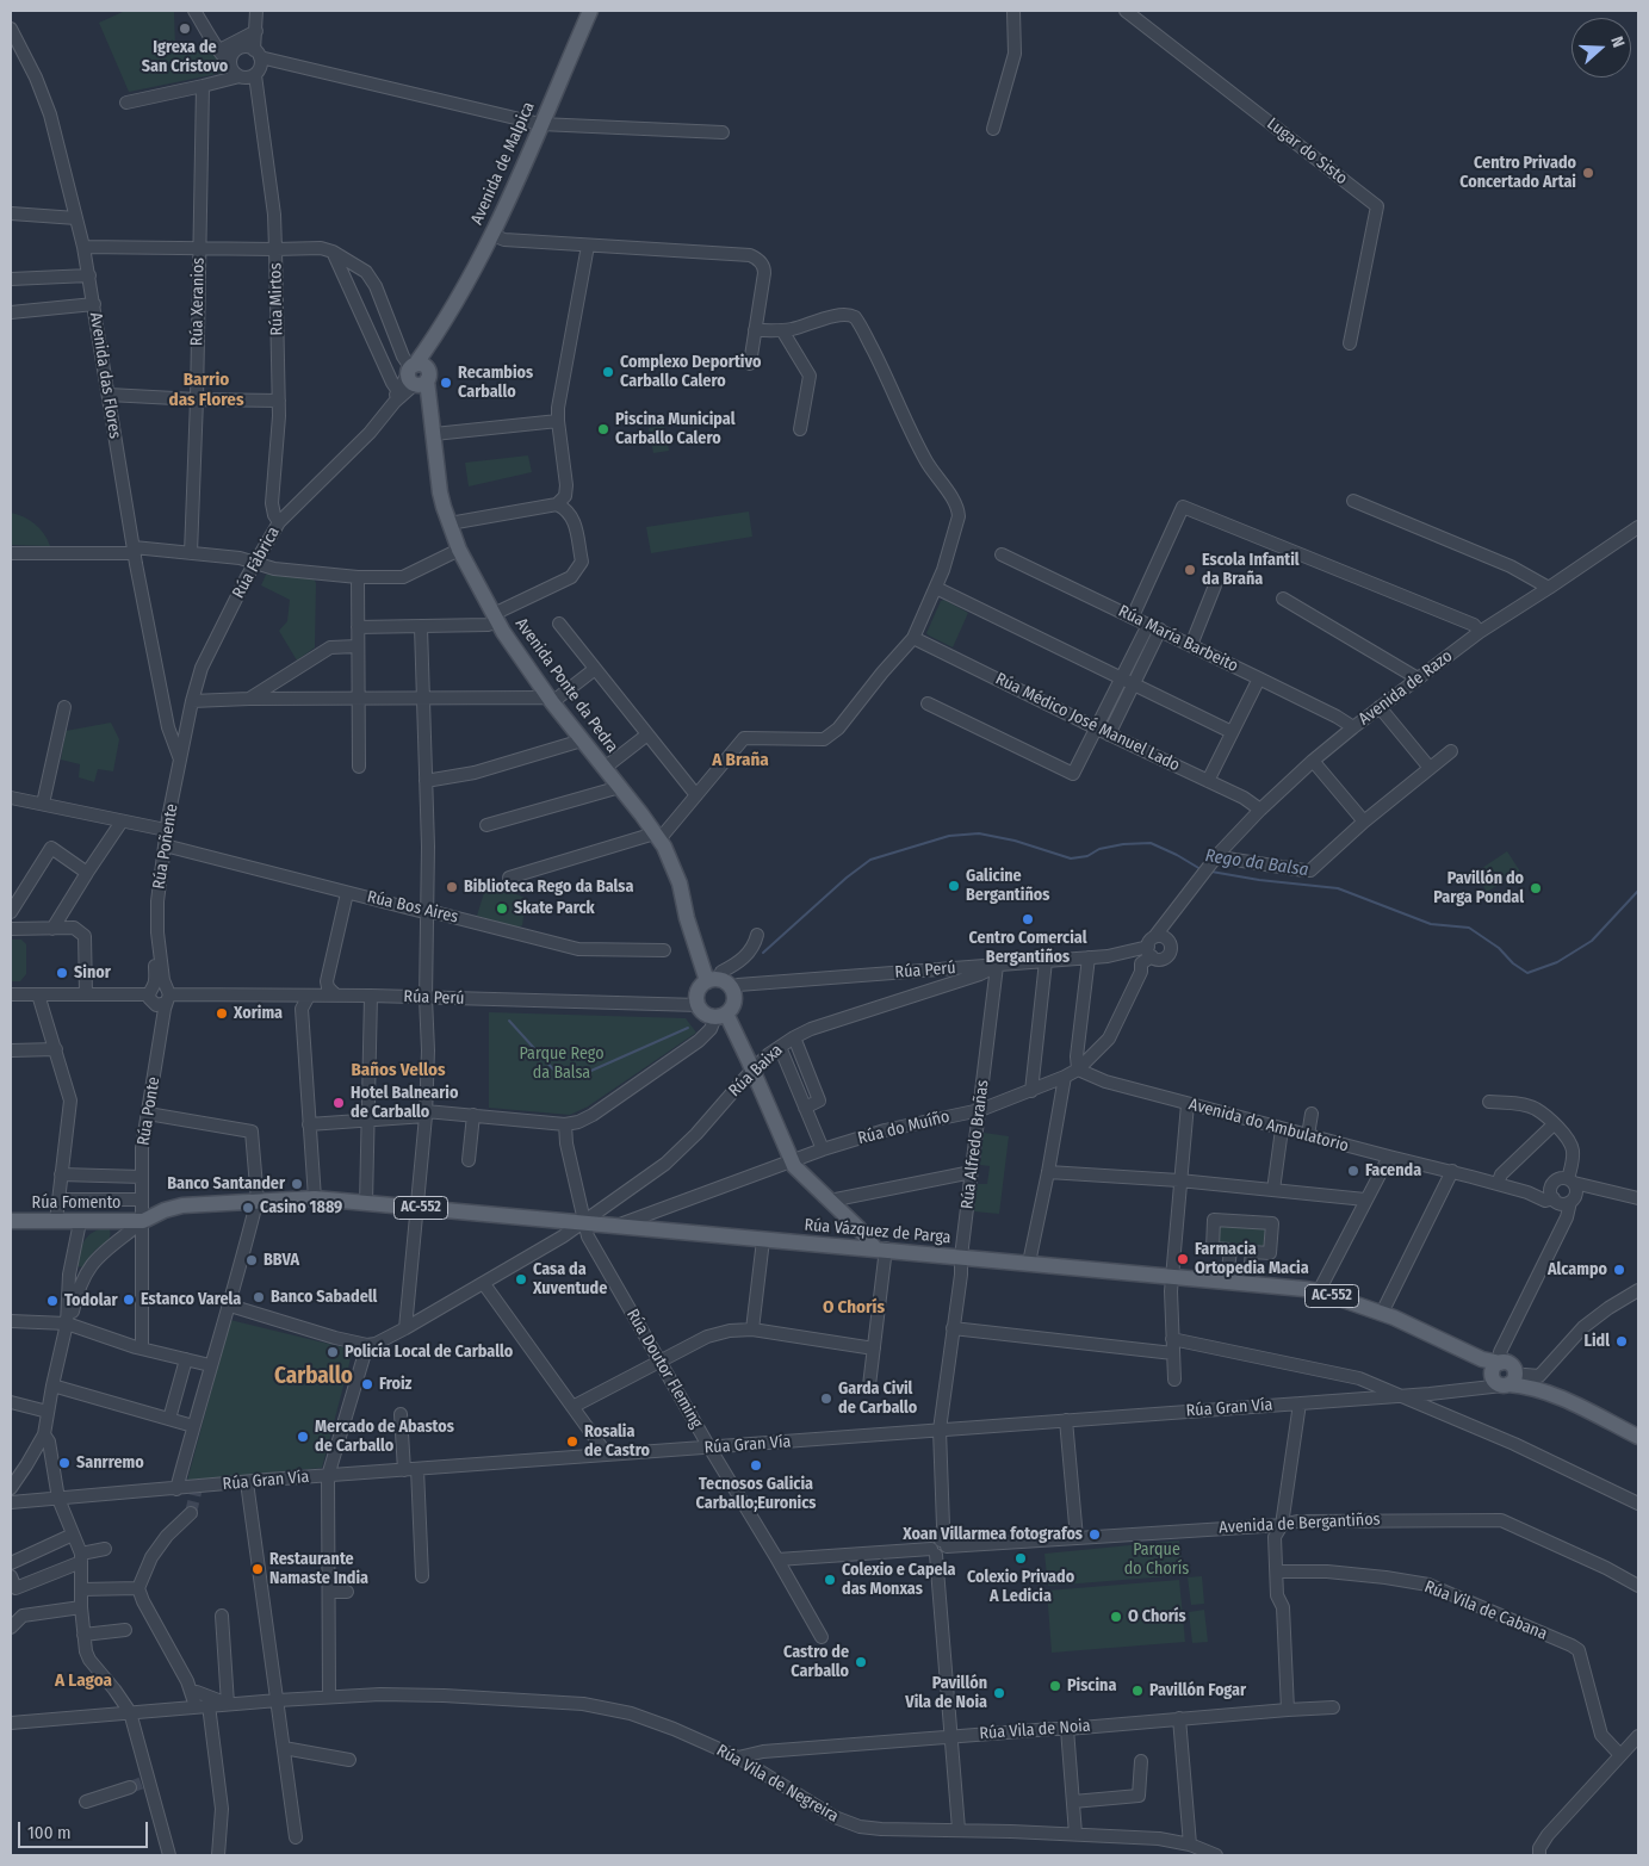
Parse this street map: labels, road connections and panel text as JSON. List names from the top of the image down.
{
  "streets": {
    "main road": [
      "Avenida de Malpica",
      "Avenida Ponte da Pedra",
      "Rúa Fomento",
      "AC-552",
      "Rúa Vázquez de Parga"
    ],
    "street": [
      "Lugar do Sisto",
      "Rúa Mirtos",
      "Rúa Xeranios",
      "Avenida das Flores",
      "Rúa Fábrica",
      "Rúa María Barbeito",
      "Avenida de Razo",
      "Rúa Médico José Manuel Lado",
      "Rúa Poñente",
      "Rúa Bos Aires",
      "Rúa Perú",
      "Rúa Baixa",
      "Rúa Ponte",
      "Avenida do Ambulatorio",
      "Rúa do Muíño",
      "Rúa Alfredo Brañas",
      "Rúa Doutor Fleming",
      "Rúa Gran Vía",
      "Avenida de Bergantiños",
      "Rúa Vila de Cabana",
      "Rúa Vila de Noia",
      "Rúa Vila de Negreira"
    ]
  },
  "crossings": [
    ["Avenida de Malpica", "Rúa Fábrica"],
    ["Avenida de Malpica", "Avenida Ponte da Pedra"],
    ["Rúa Mirtos", "Rúa Fábrica"],
    ["Avenida das Flores", "Rúa Fábrica"],
    ["Avenida das Flores", "Rúa Poñente"],
    ["Rúa Fábrica", "Avenida Ponte da Pedra"],
    ["Rúa Fábrica", "Rúa Poñente"],
    ["Rúa María Barbeito", "Avenida de Razo"],
    ["Avenida Ponte da Pedra", "Rúa Perú"],
    ["Avenida de Razo", "Rúa Médico José Manuel Lado"],
    ["Avenida de Razo", "Rúa do Muíño"],
    ["Rúa Poñente", "Rúa Bos Aires"],
    ["Rúa Poñente", "Rúa Perú"],
    ["Rúa Poñente", "Rúa Ponte"],
    ["Rúa Perú", "Rúa Baixa"],
    ["Rúa Perú", "Rúa Ponte"],
    ["Rúa Perú", "Rúa do Muíño"],
    ["Rúa Perú", "Rúa Alfredo Brañas"],
    ["Rúa Baixa", "Rúa Alfredo Brañas"],
    ["Rúa Baixa", "Rúa Vázquez de Parga"],
    ["Rúa Baixa", "Rúa Doutor Fleming"],
    ["Rúa Ponte", "Rúa Fomento"],
    ["Rúa Ponte", "AC-552"],
    ["Avenida do Ambulatorio", "Rúa do Muíño"],
    ["Rúa do Muíño", "Rúa Alfredo Brañas"],
    ["Rúa do Muíño", "Rúa Vázquez de Parga"],
    ["Rúa Alfredo Brañas", "Rúa Vázquez de Parga"],
    ["Rúa Alfredo Brañas", "Rúa Gran Vía"],
    ["Rúa Alfredo Brañas", "Avenida de Bergantiños"],
    ["Rúa Alfredo Brañas", "Rúa Vila de Noia"],
    ["Rúa Alfredo Brañas", "Rúa Vila de Negreira"],
    ["Rúa Fomento", "AC-552"],
    ["AC-552", "Rúa Vázquez de Parga"],
    ["Rúa Vázquez de Parga", "Rúa Doutor Fleming"],
    ["Rúa Vázquez de Parga", "Rúa Gran Vía"],
    ["Rúa Doutor Fleming", "Rúa Gran Vía"],
    ["Rúa Doutor Fleming", "Avenida de Bergantiños"],
    ["Rúa Vila de Noia", "Rúa Vila de Negreira"]
  ],
  "districts": [
    "Barrio das Flores",
    "A Braña",
    "Baños Vellos",
    "O Chorís",
    "Carballo",
    "A Lagoa"
  ],
  "water": ["Rego da Balsa"],
  "parks": ["Parque Rego da Balsa", "Parque do Chorís"],
  "places": [
    "Igrexa de San Cristovo",
    "Centro Privado Concertado Artai",
    "Complexo Deportivo Carballo Calero",
    "Recambios Carballo",
    "Piscina Municipal Carballo Calero",
    "Escola Infantil da Braña",
    "Galicine Bergantiños",
    "Biblioteca Rego da Balsa",
    "Pavillón do Parga Pondal",
    "Skate Parck",
    "Centro Comercial Bergantiños",
    "Sinor",
    "Xorima",
    "Hotel Balneario de Carballo",
    "Facenda",
    "Banco Santander",
    "Casino 1889",
    "Farmacia Ortopedia Macia",
    "BBVA",
    "Alcampo",
    "Casa da Xuventude",
    "Banco Sabadell",
    "Estanco Varela",
    "Todolar",
    "Lidl",
    "Policía Local de Carballo",
    "Froiz",
    "Garda Civil de Carballo",
    "Mercado de Abastos de Carballo",
    "Rosalia de Castro",
    "Sanrremo",
    "Tecnosos Galicia Carballo;Euronics",
    "Xoan Villarmea fotografos",
    "Colexio Privado A Ledicia",
    "Restaurante Namaste India",
    "Colexio e Capela das Monxas",
    "O Chorís",
    "Castro de Carballo",
    "Piscina",
    "Pavillón Fogar",
    "Pavillón Vila de Noia"
  ],
  "scale_bar": "100 m",
  "north": "right"
}
